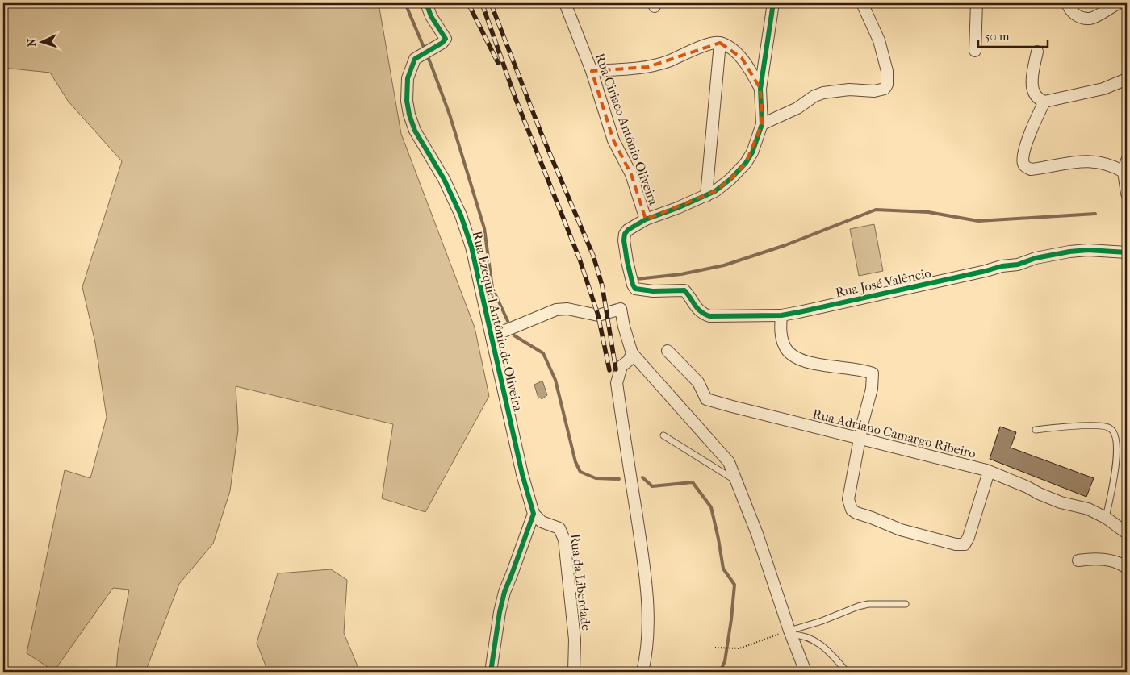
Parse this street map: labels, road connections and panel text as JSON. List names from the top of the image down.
{
  "streets": {
    "street": [
      "Rua Ciriaco Antônio Oliveira",
      "Rua José Valêncio",
      "Rua Ezequiel Antônio de Oliveira",
      "Rua Adriano Camargo Ribeiro",
      "Rua da Liberdade"
    ]
  },
  "crossings": [
    ["Rua Ciriaco Antônio Oliveira", "Rua José Valêncio"],
    ["Rua Ezequiel Antônio de Oliveira", "Rua da Liberdade"]
  ],
  "scale_bar": "50 m",
  "north": "left"
}
